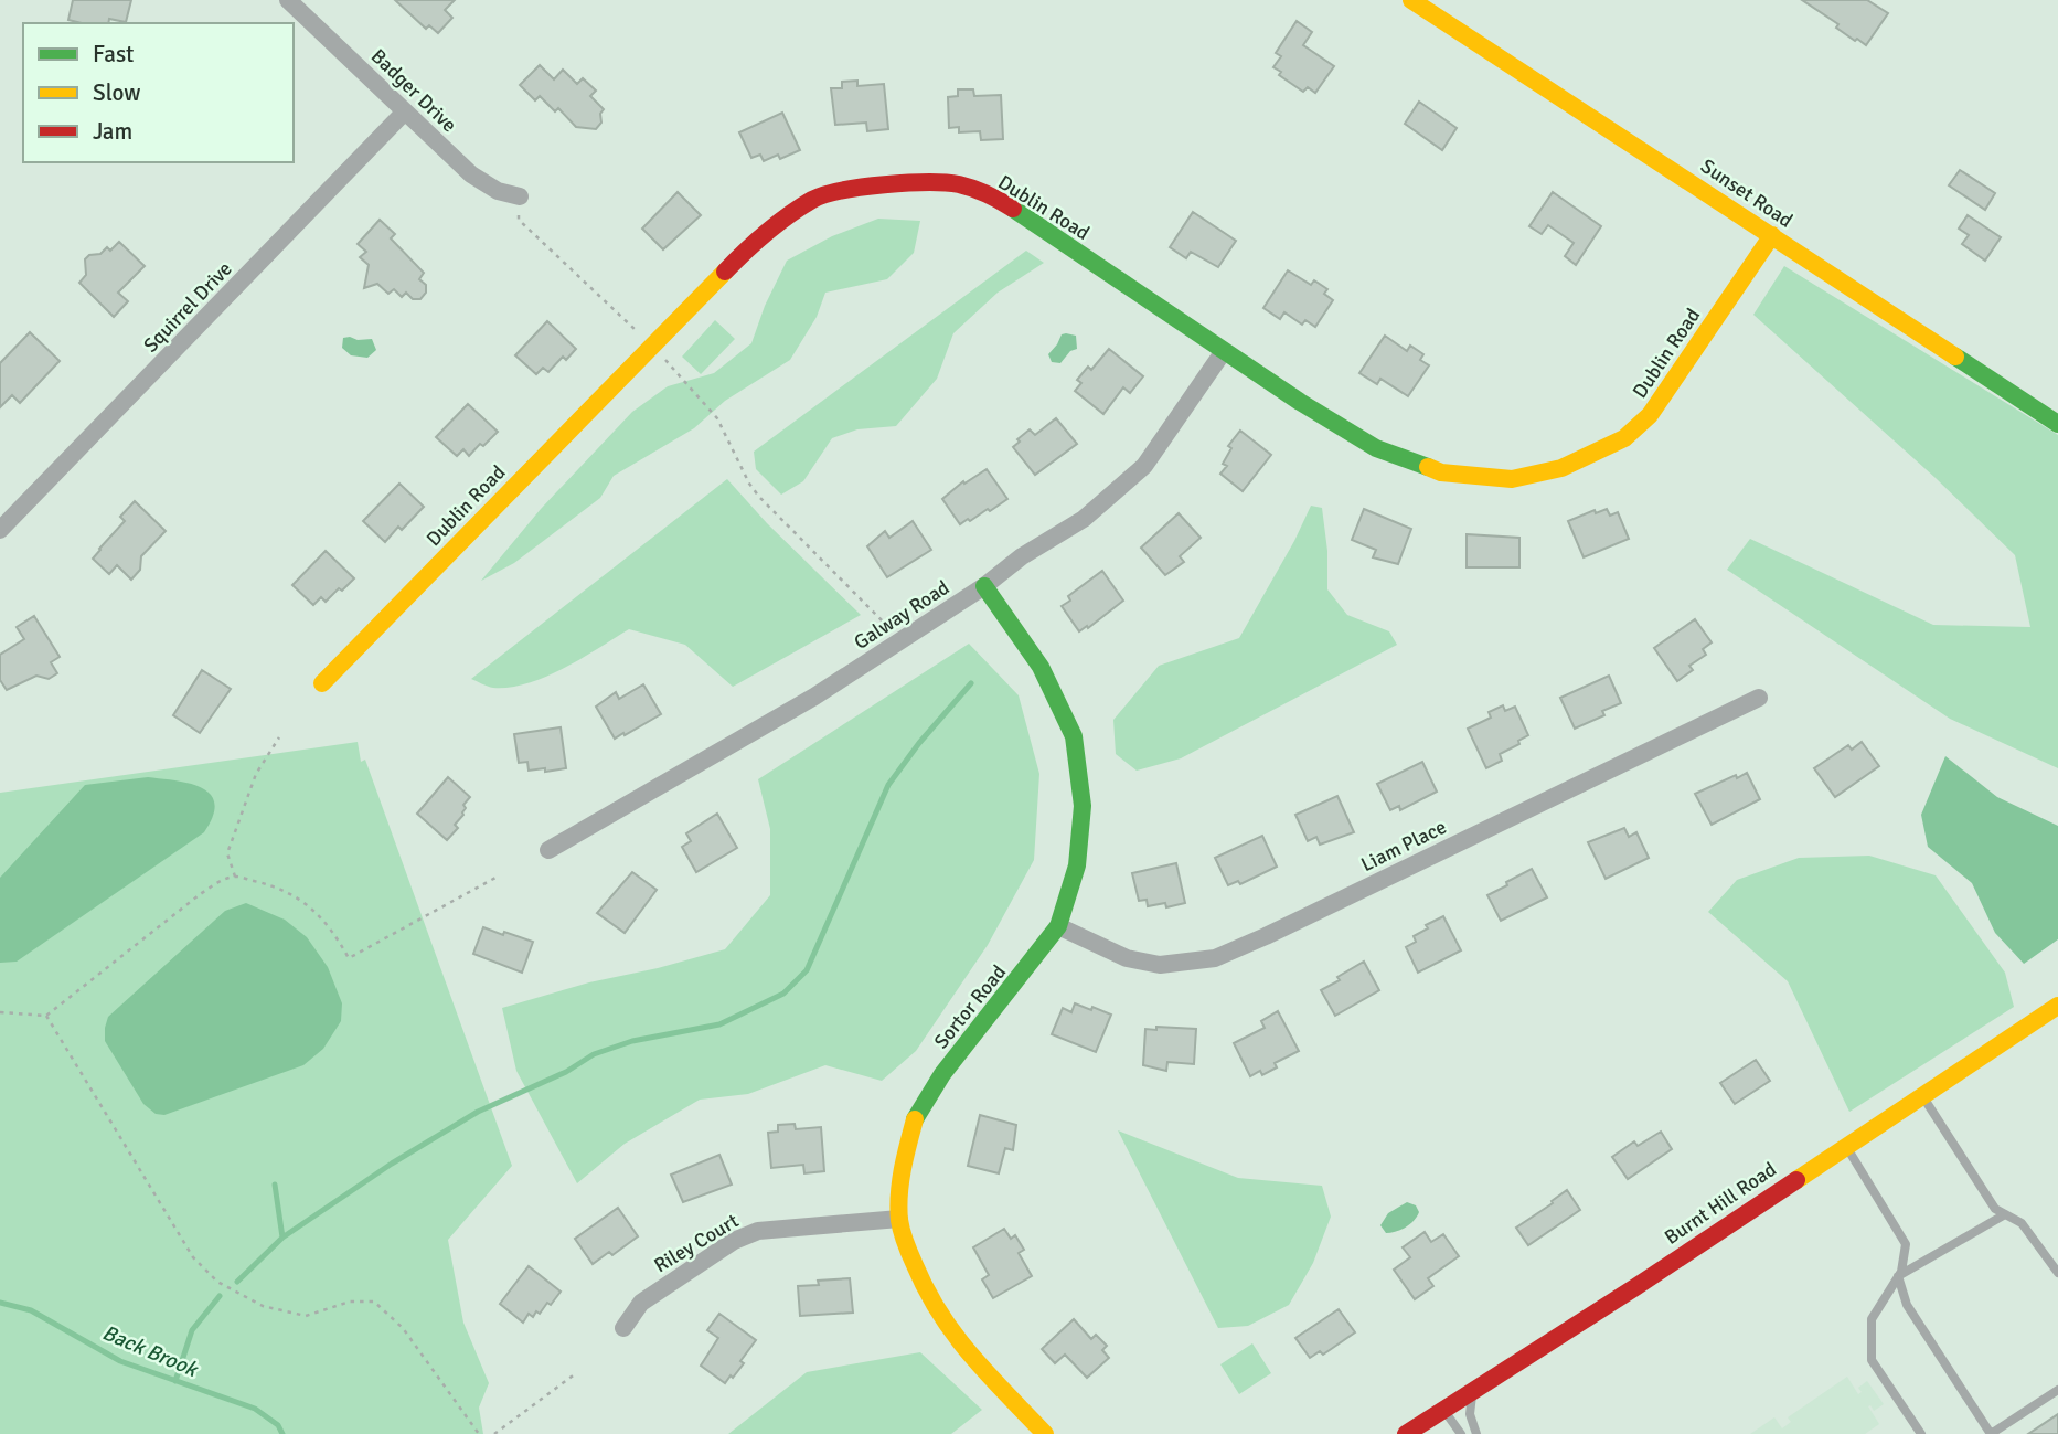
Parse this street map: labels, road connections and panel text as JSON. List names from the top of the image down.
{
  "streets": {
    "street": [
      "Badger Drive",
      "Sunset Road",
      "Dublin Road",
      "Squirrel Drive",
      "Galway Road",
      "Liam Place",
      "Sortor Road",
      "Burnt Hill Road",
      "Riley Court"
    ]
  },
  "crossings": [
    ["Badger Drive", "Squirrel Drive"],
    ["Sunset Road", "Dublin Road"],
    ["Dublin Road", "Galway Road"],
    ["Galway Road", "Sortor Road"],
    ["Liam Place", "Sortor Road"],
    ["Sortor Road", "Riley Court"]
  ],
  "water": ["Back Brook"],
  "legend": ["Fast", "Slow", "Jam"]
}
